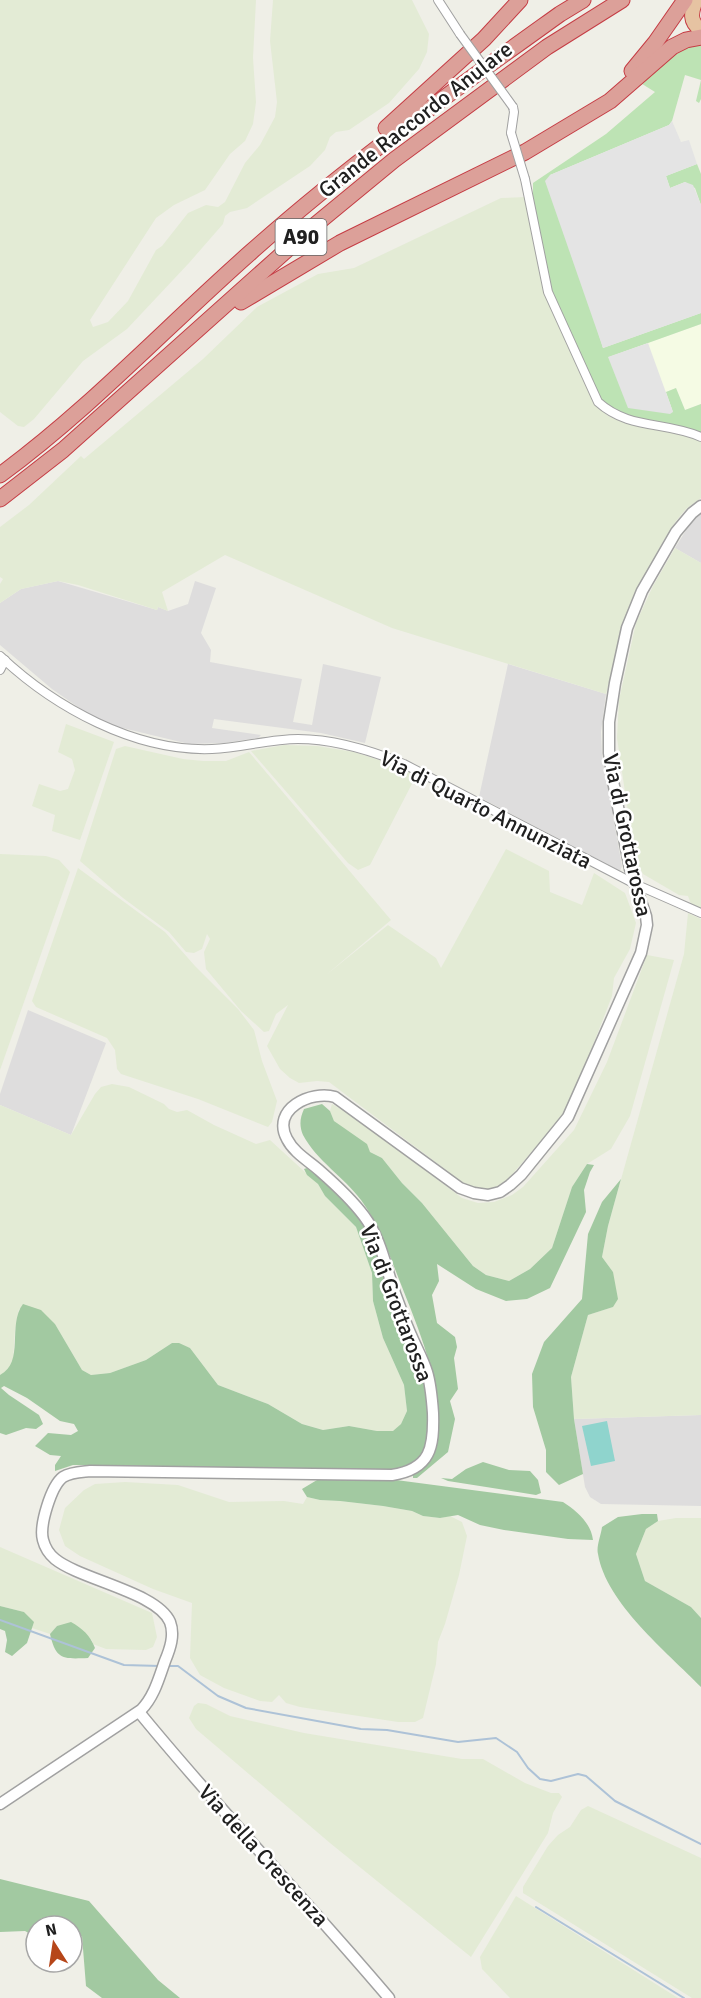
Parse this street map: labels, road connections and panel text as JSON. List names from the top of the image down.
{
  "streets": {
    "highway": ["Grande Raccordo Anulare", "A90"],
    "street": ["Via di Quarto Annunziata", "Via di Grottarossa", "Via della Crescenza"]
  },
  "crossings": [
    ["Via di Quarto Annunziata", "Via di Grottarossa"],
    ["Via di Grottarossa", "Via della Crescenza"]
  ],
  "north": "top"
}
